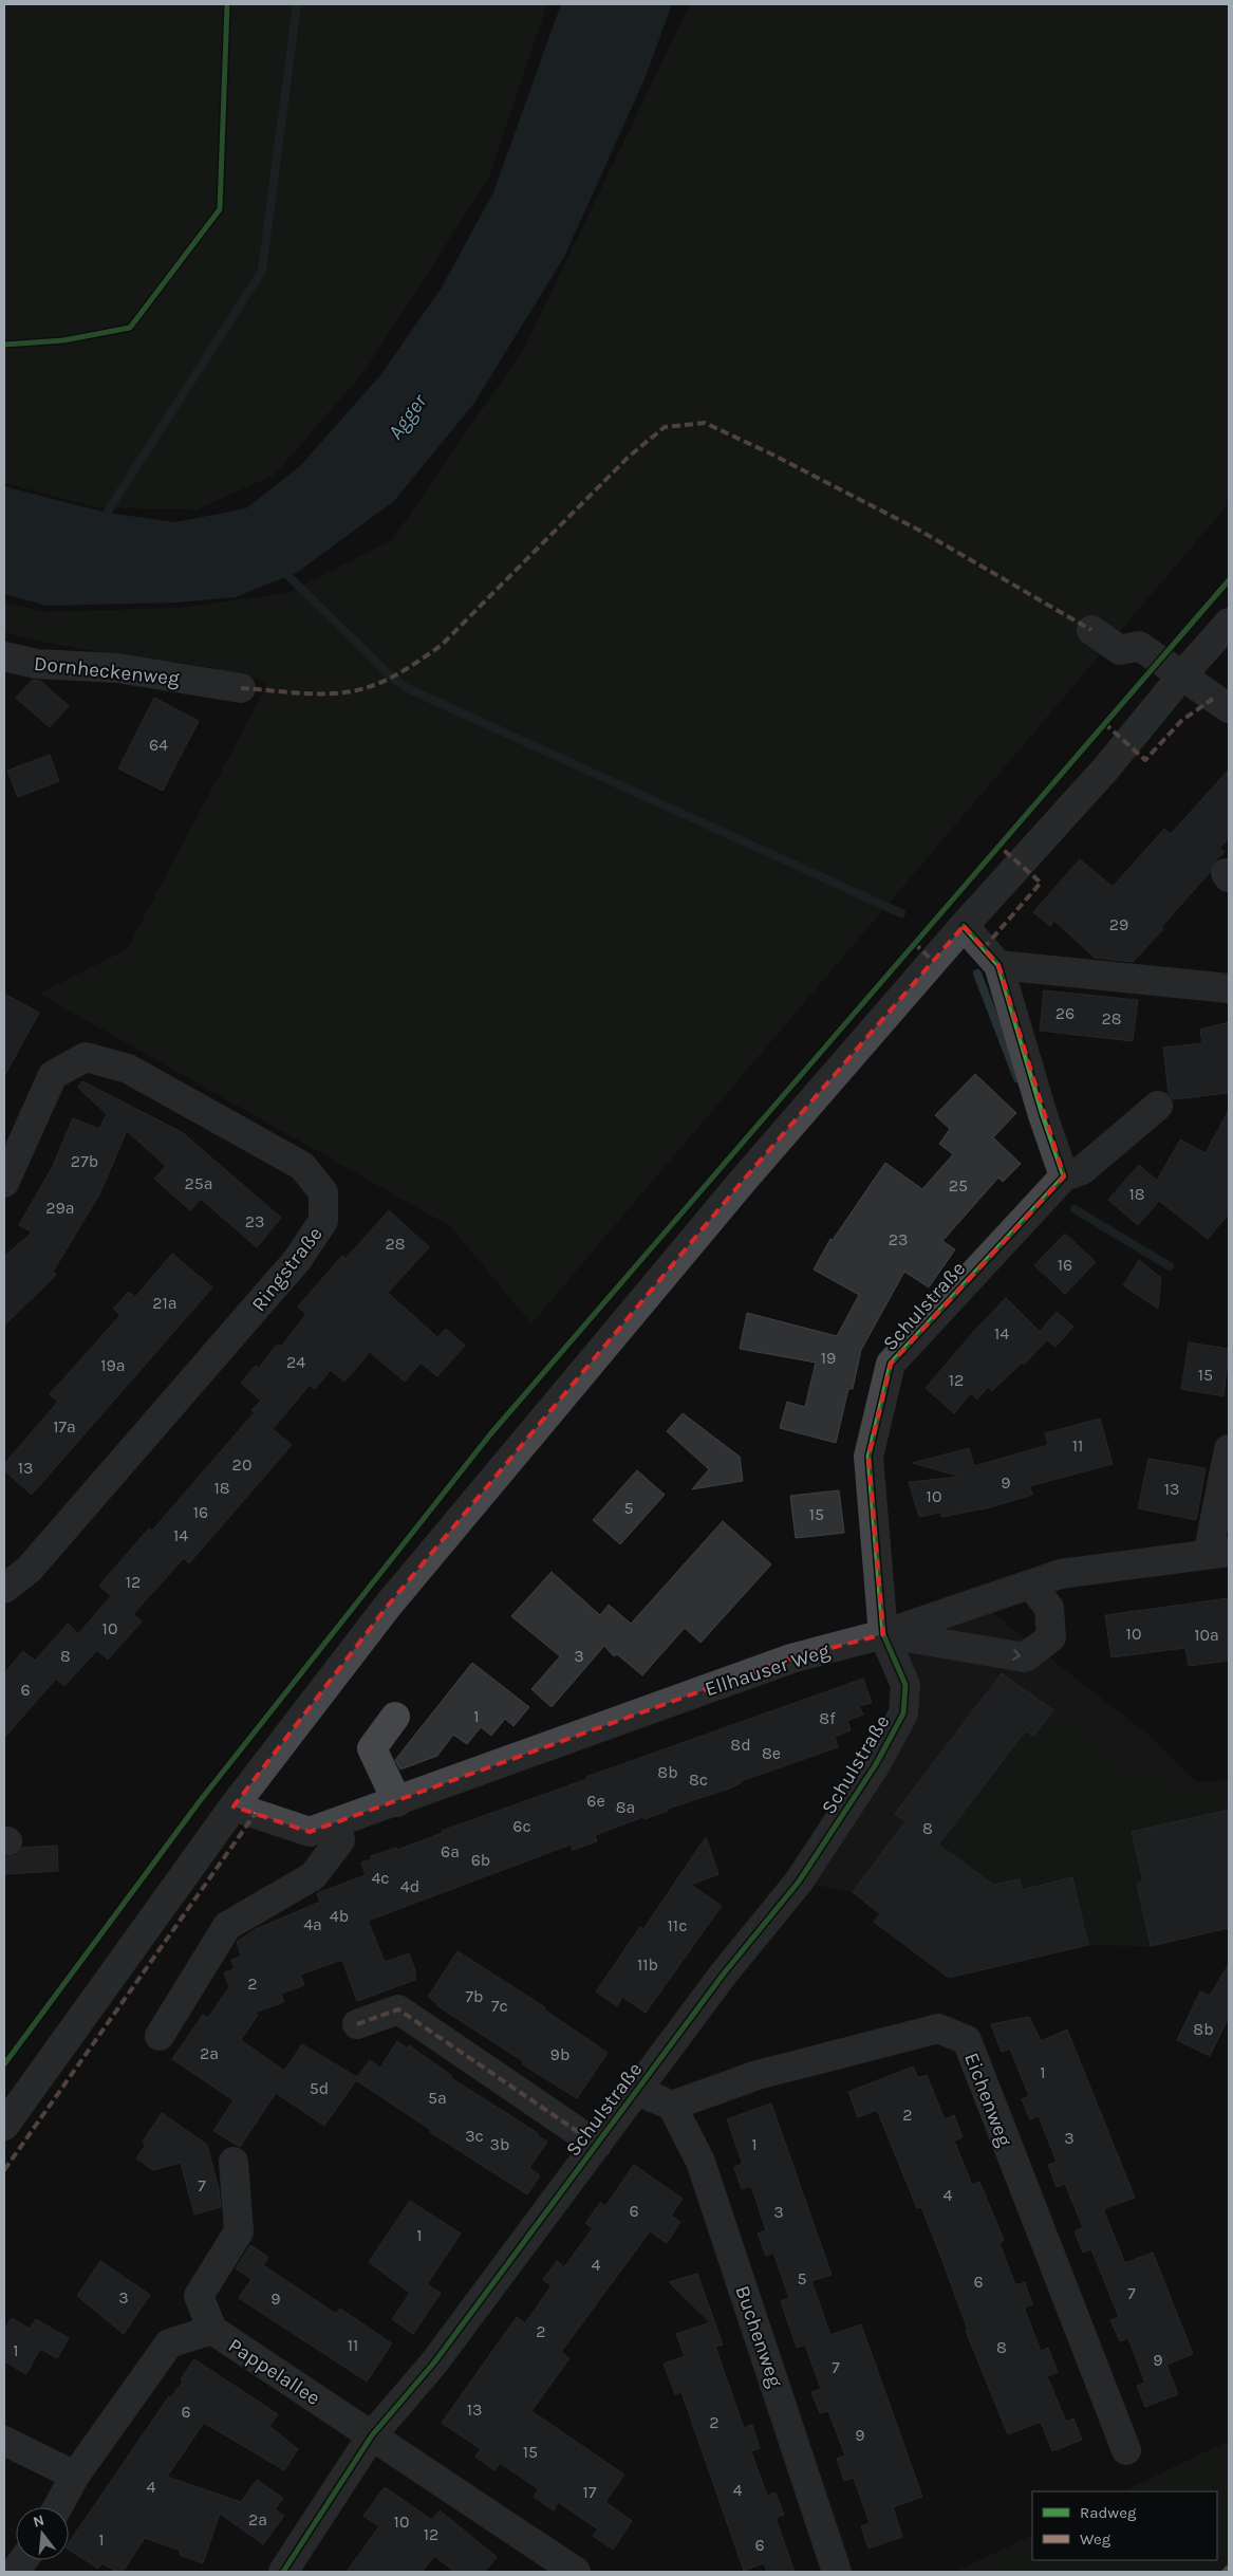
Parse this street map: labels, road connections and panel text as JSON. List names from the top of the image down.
{
  "streets": {
    "street": [
      "Dornheckenweg",
      "Ringstraße",
      "Schulstraße",
      "Ellhauser Weg",
      "Eichenweg",
      "Buchenweg",
      "Pappelallee"
    ]
  },
  "crossings": [
    ["Schulstraße", "Ellhauser Weg"],
    ["Schulstraße", "Pappelallee"],
    ["Eichenweg", "Buchenweg"]
  ],
  "water": ["Agger"],
  "house_numbers": [
    "64",
    "29",
    "26",
    "28",
    "27b",
    "25a",
    "25",
    "18",
    "29a",
    "23",
    "23",
    "28",
    "16",
    "21a",
    "14",
    "19",
    "24",
    "19a",
    "15",
    "12",
    "17a",
    "11",
    "20",
    "13",
    "9",
    "18",
    "13",
    "10",
    "5",
    "16",
    "15",
    "14",
    "12",
    "10",
    "10",
    "10a",
    "8",
    "3",
    "6",
    "1",
    "8f",
    "8d",
    "8e",
    "8b",
    "8c",
    "6e",
    "8a",
    "6c",
    "8",
    "6a",
    "6b",
    "4c",
    "4d",
    "4b",
    "4a",
    "11c",
    "11b",
    "2",
    "7b",
    "7c",
    "8b",
    "2a",
    "9b",
    "1",
    "5d",
    "5a",
    "2",
    "3c",
    "3",
    "3b",
    "1",
    "7",
    "4",
    "6",
    "3",
    "1",
    "4",
    "5",
    "6",
    "7",
    "3",
    "9",
    "2",
    "11",
    "8",
    "1",
    "9",
    "7",
    "13",
    "6",
    "2",
    "9",
    "15",
    "4",
    "4",
    "17",
    "2a",
    "10",
    "12",
    "1",
    "6"
  ],
  "legend": ["Radweg", "Weg"],
  "north": "top"
}
